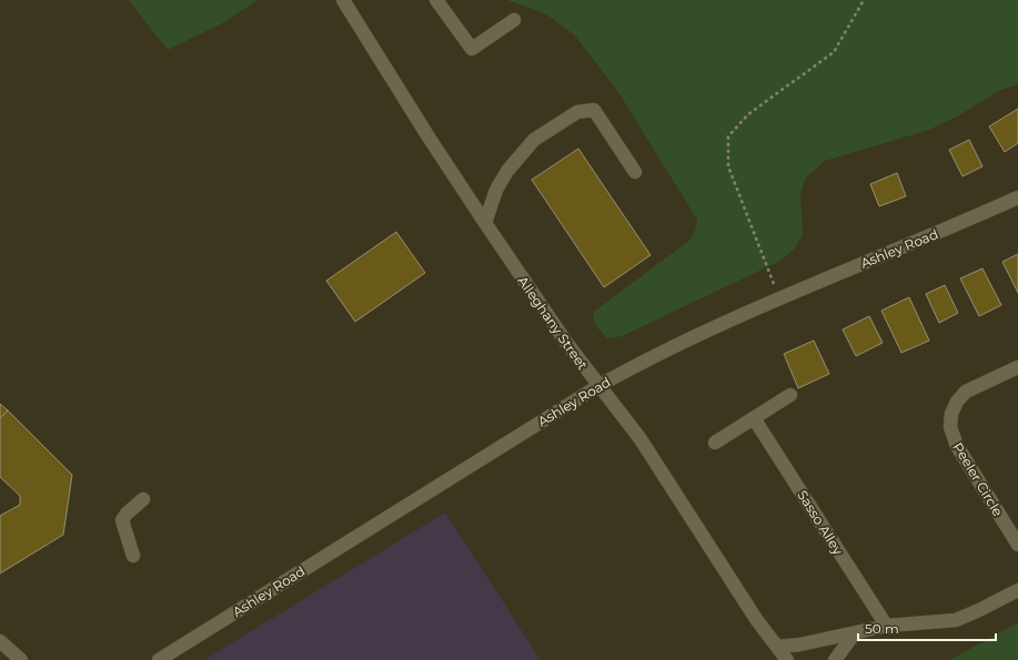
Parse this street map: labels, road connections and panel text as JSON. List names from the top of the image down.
{
  "streets": {
    "street": [
      "Ashley Road",
      "Alleghany Street",
      "Peeler Circle",
      "Sasso Alley"
    ]
  },
  "crossings": [
    ["Ashley Road", "Alleghany Street"]
  ],
  "scale_bar": "50 m"
}
